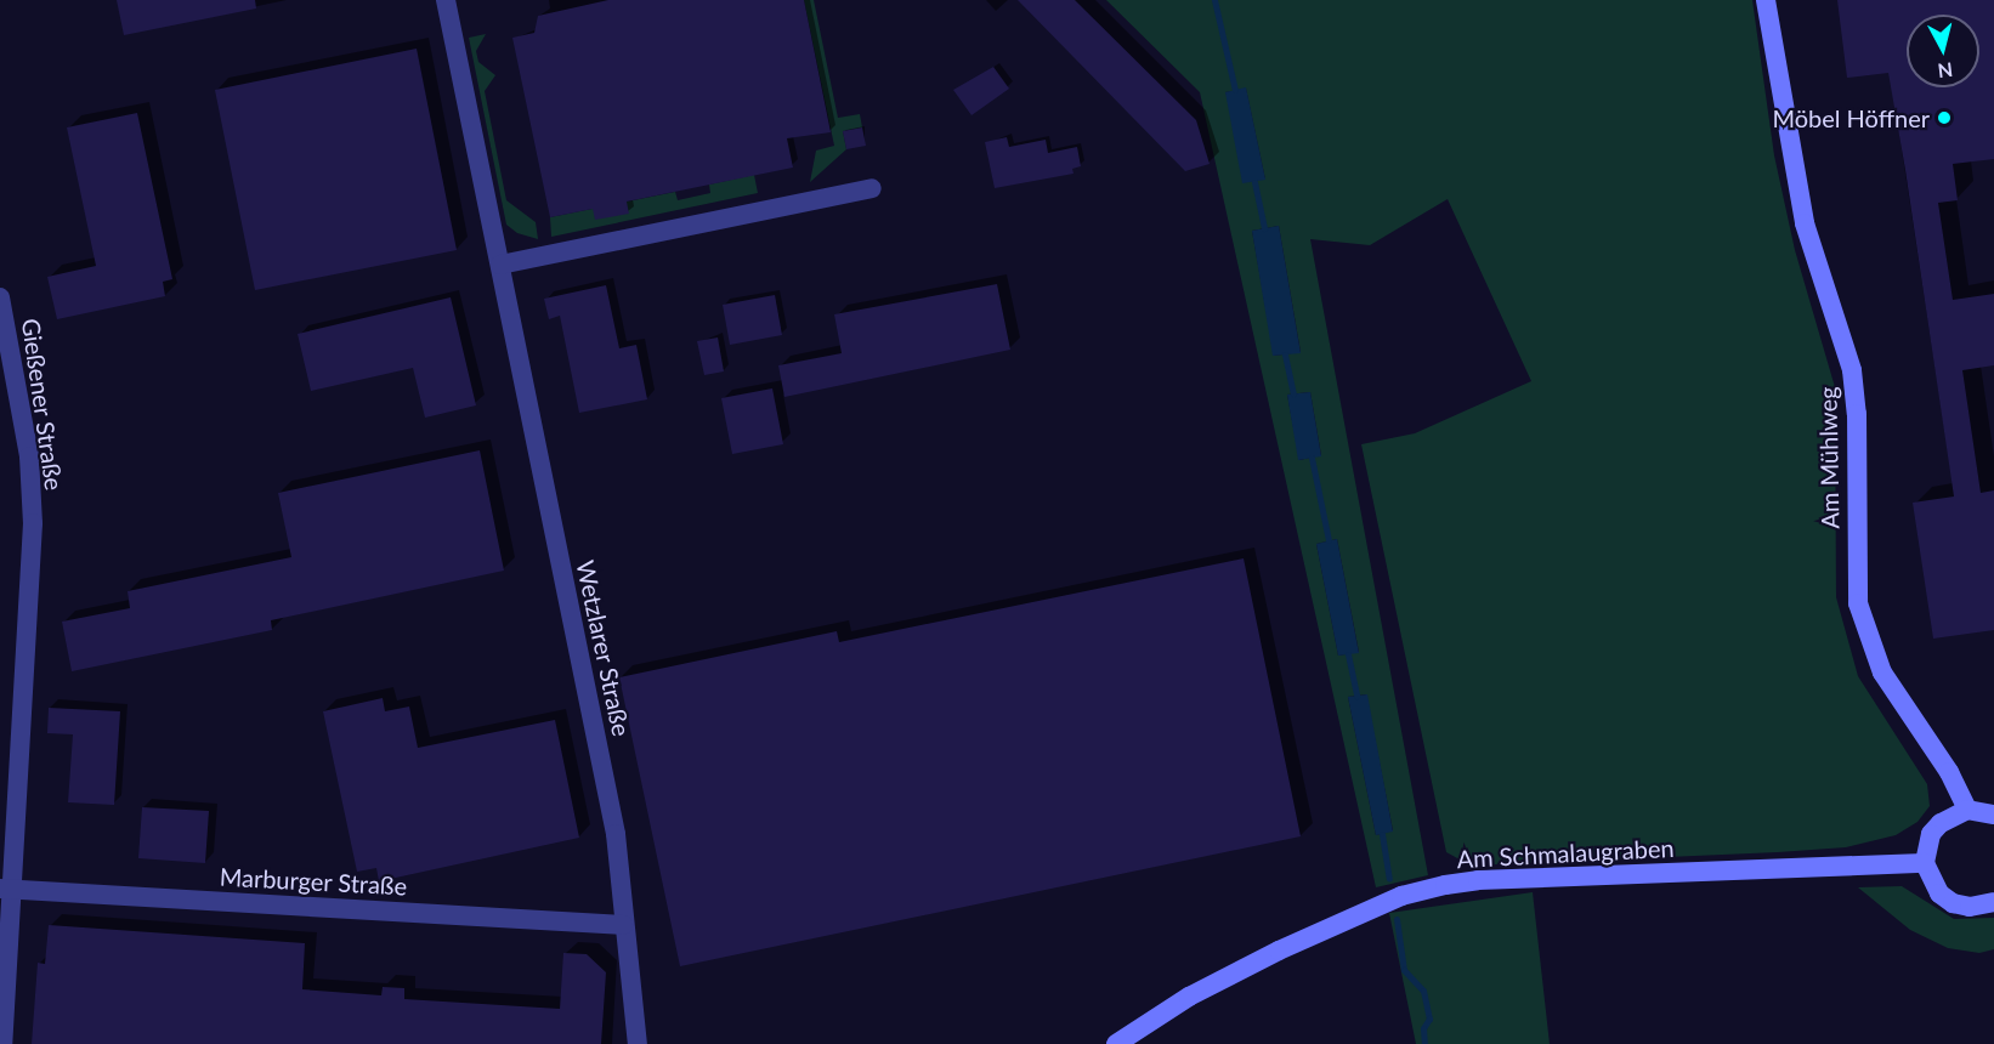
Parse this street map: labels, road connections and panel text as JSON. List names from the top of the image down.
{
  "streets": {
    "main road": ["Am Mühlweg", "Am Schmalaugraben"],
    "street": ["Gießener Straße", "Wetzlarer Straße", "Marburger Straße"]
  },
  "crossings": [
    ["Gießener Straße", "Marburger Straße"],
    ["Wetzlarer Straße", "Marburger Straße"]
  ],
  "places": ["Möbel Höffner"],
  "north": "bottom"
}
